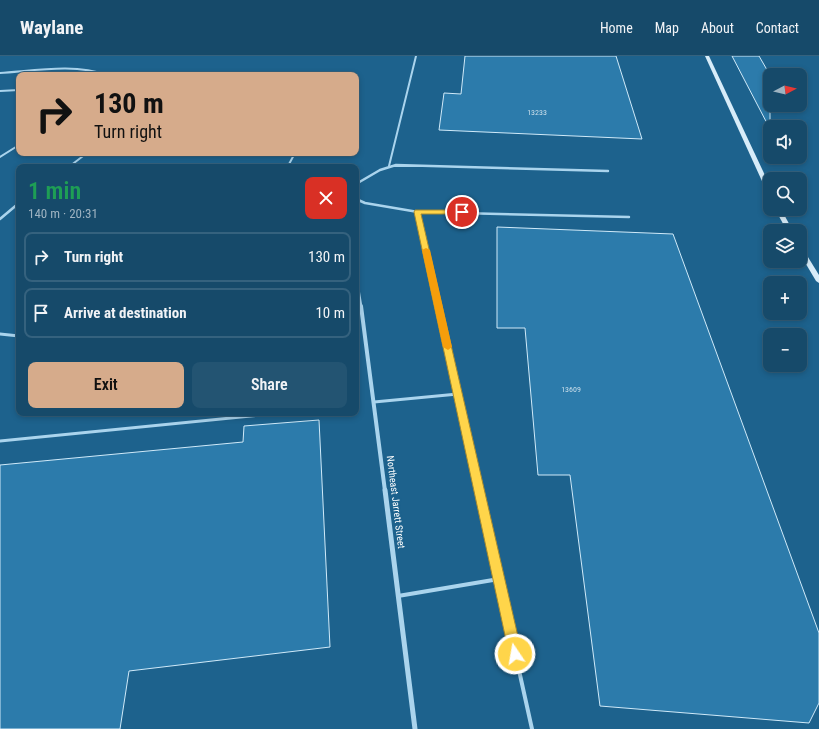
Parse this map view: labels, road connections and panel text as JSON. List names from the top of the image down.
{
  "streets": {
    "street": ["Northeast Jarrett Street"]
  },
  "house_numbers": ["13233", "13609"],
  "north": "right",
  "page": {
    "header": "Waylane",
    "nav": [
      "Home",
      "Map",
      "About",
      "Contact"
    ],
    "map_buttons": ["+", "−"],
    "turn": ["130 m", "Turn right"],
    "heading": ["1 min", "140 m · 20:31"],
    "list": [
      {
        "name": "Turn right",
        "value": "130 m"
      },
      {
        "name": "Arrive at destination",
        "value": "10 m"
      }
    ],
    "buttons": ["Exit", "Share"]
  }
}
